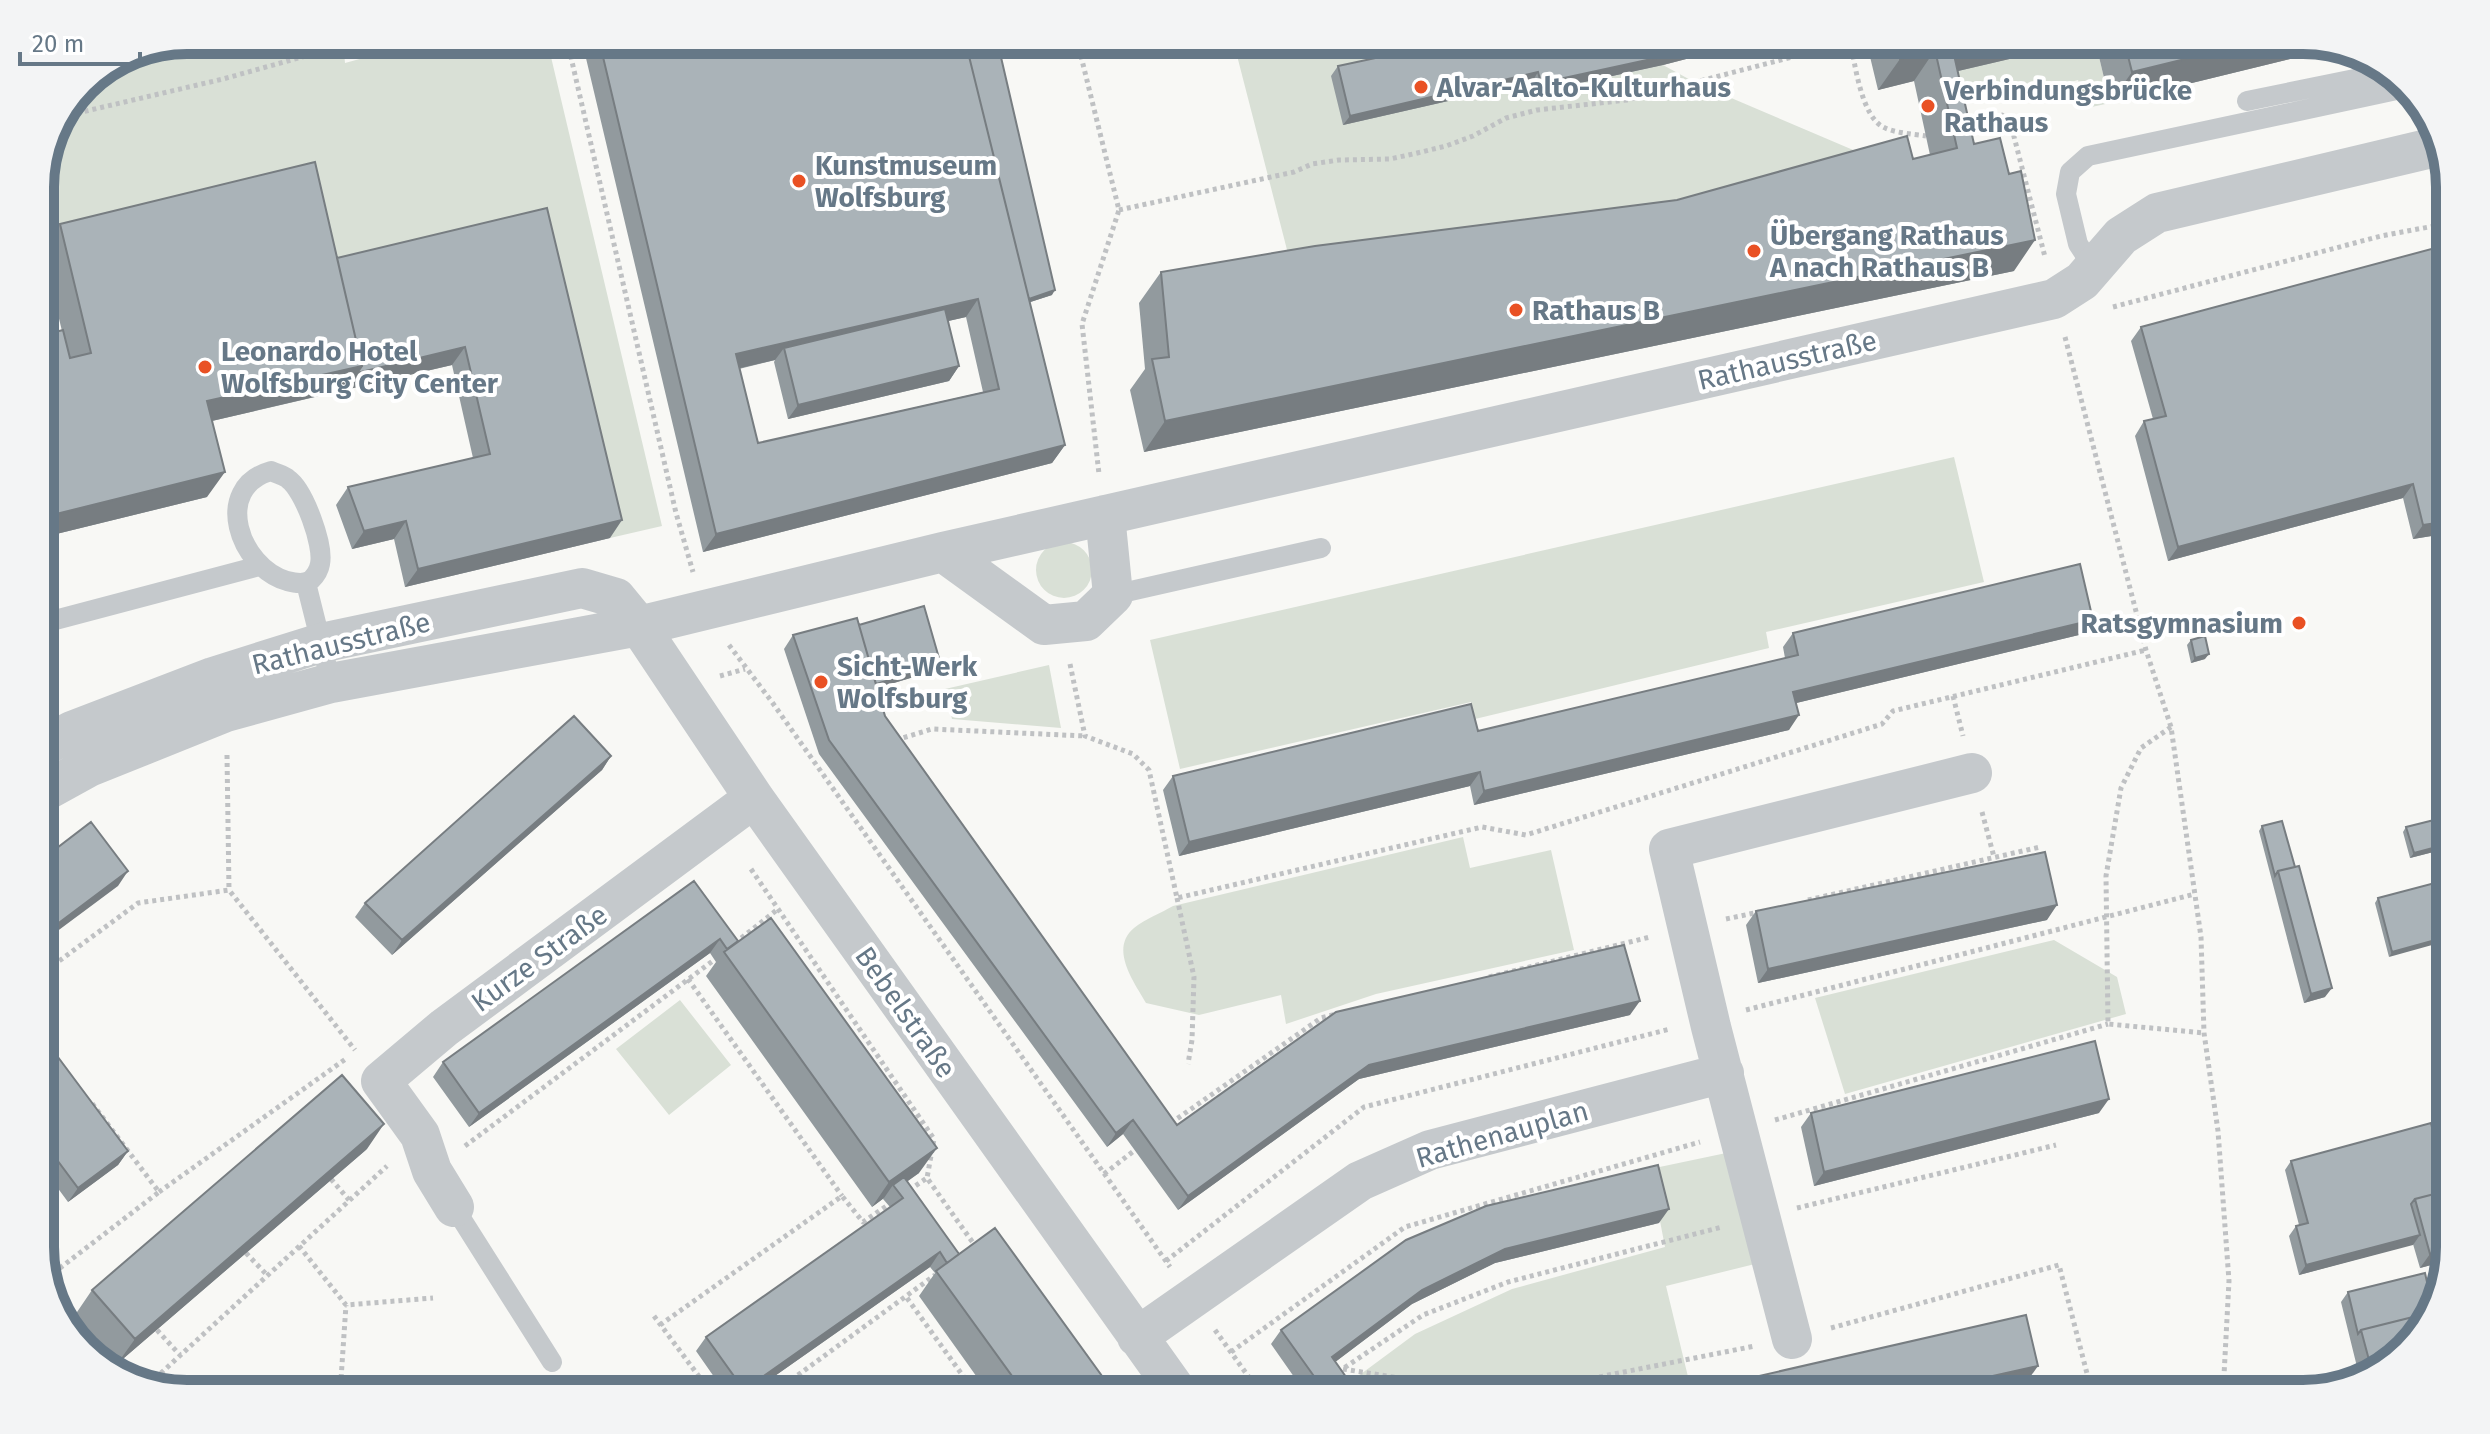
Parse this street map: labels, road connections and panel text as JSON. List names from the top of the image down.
{
  "streets": {
    "street": [
      "Rathausstraße",
      "Kurze Straße",
      "Bebelstraße",
      "Rathenauplan"
    ]
  },
  "crossings": [
    ["Rathausstraße", "Bebelstraße"],
    ["Kurze Straße", "Bebelstraße"],
    ["Bebelstraße", "Rathenauplan"]
  ],
  "places": [
    "Alvar-Aalto-Kulturhaus",
    "Verbindungsbrücke Rathaus",
    "Kunstmuseum Wolfsburg",
    "Übergang Rathaus A nach Rathaus B",
    "Rathaus B",
    "Leonardo Hotel Wolfsburg City Center",
    "Ratsgymnasium",
    "Sicht-Werk Wolfsburg"
  ],
  "scale_bar": "20 m"
}
